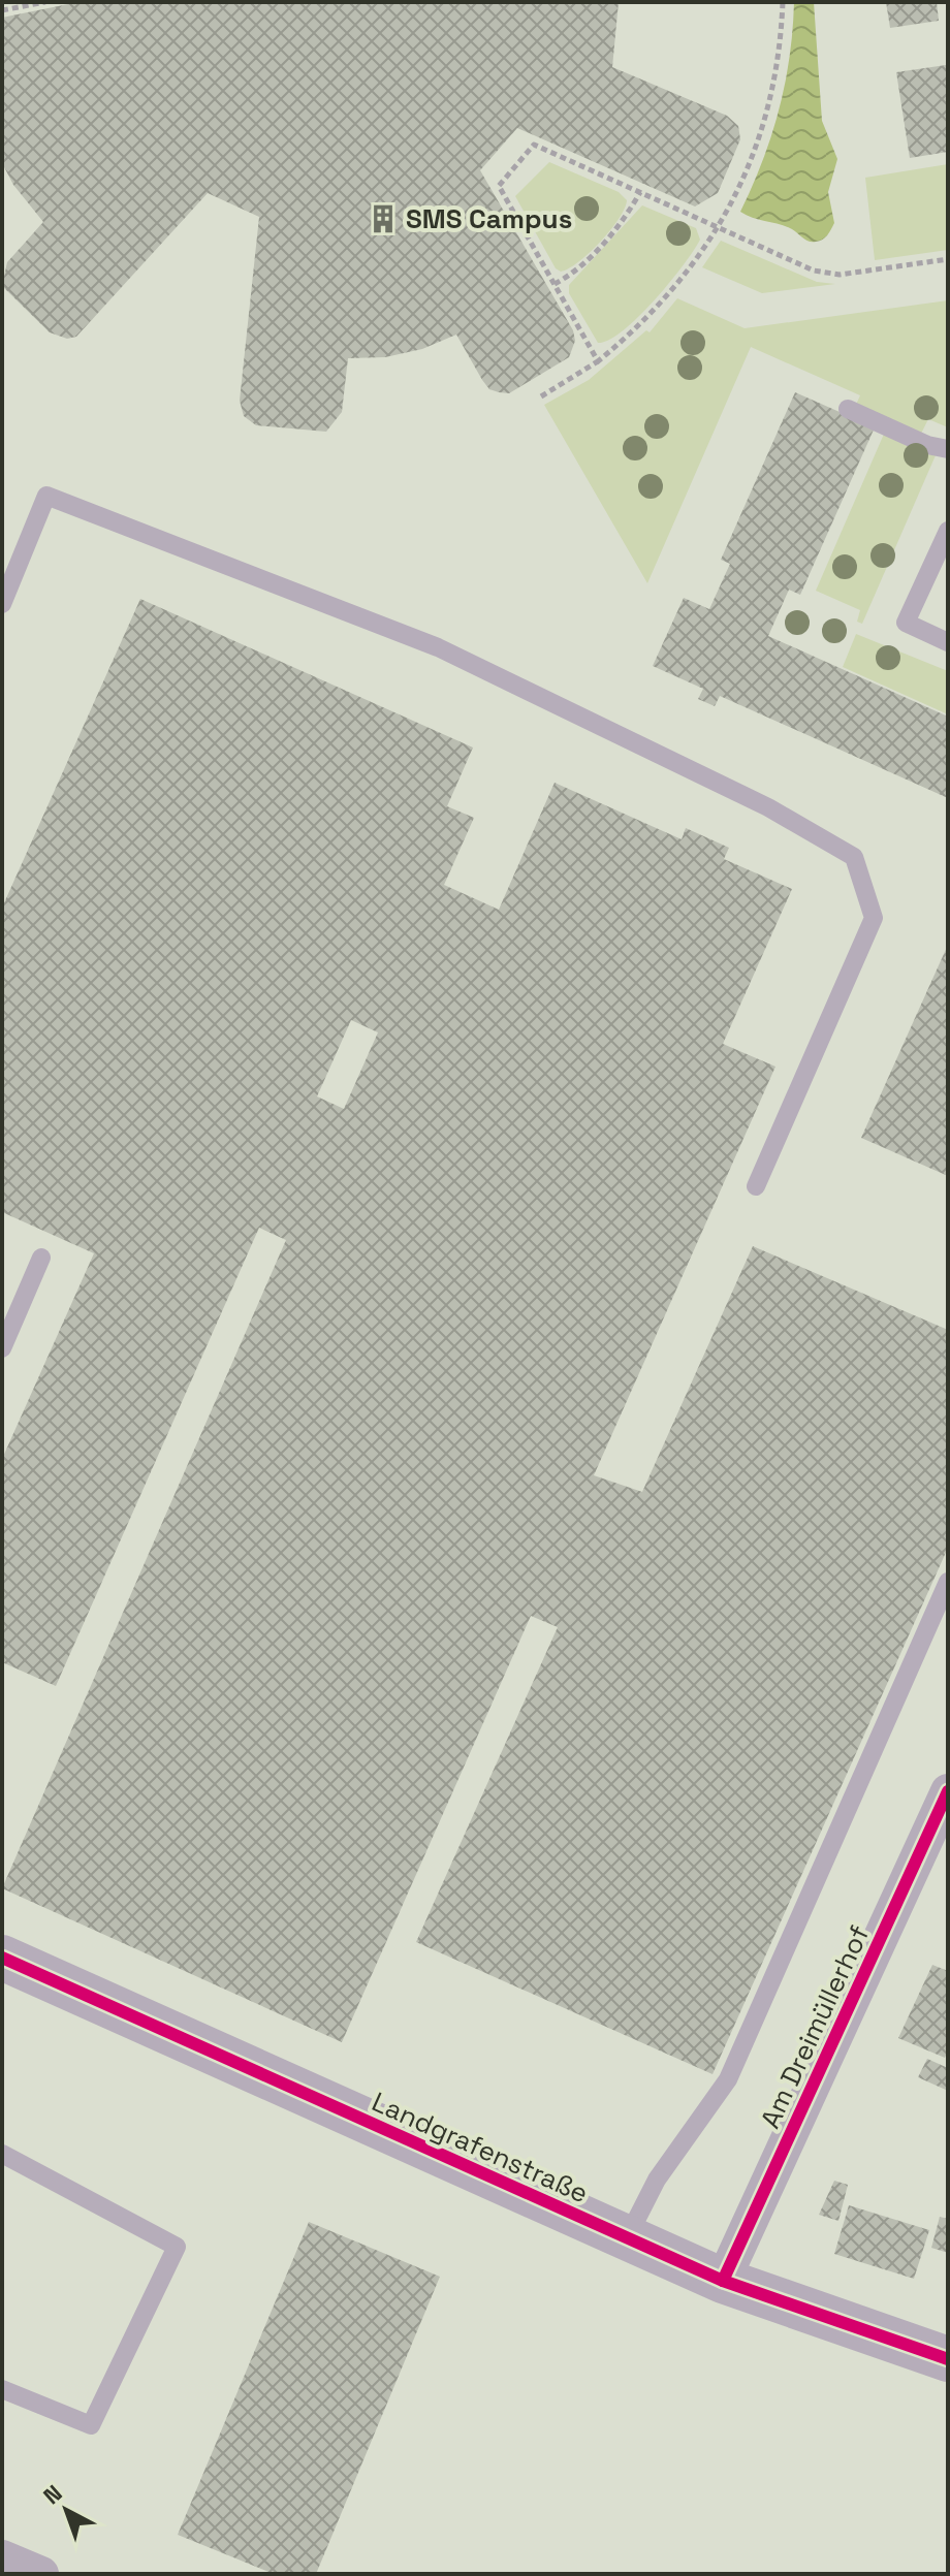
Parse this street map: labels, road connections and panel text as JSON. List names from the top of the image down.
{
  "streets": {
    "street": ["Am Dreimüllerhof", "Landgrafenstraße"]
  },
  "crossings": [
    ["Am Dreimüllerhof", "Landgrafenstraße"]
  ],
  "places": {
    "building": ["SMS Campus"]
  },
  "north": "top left"
}
